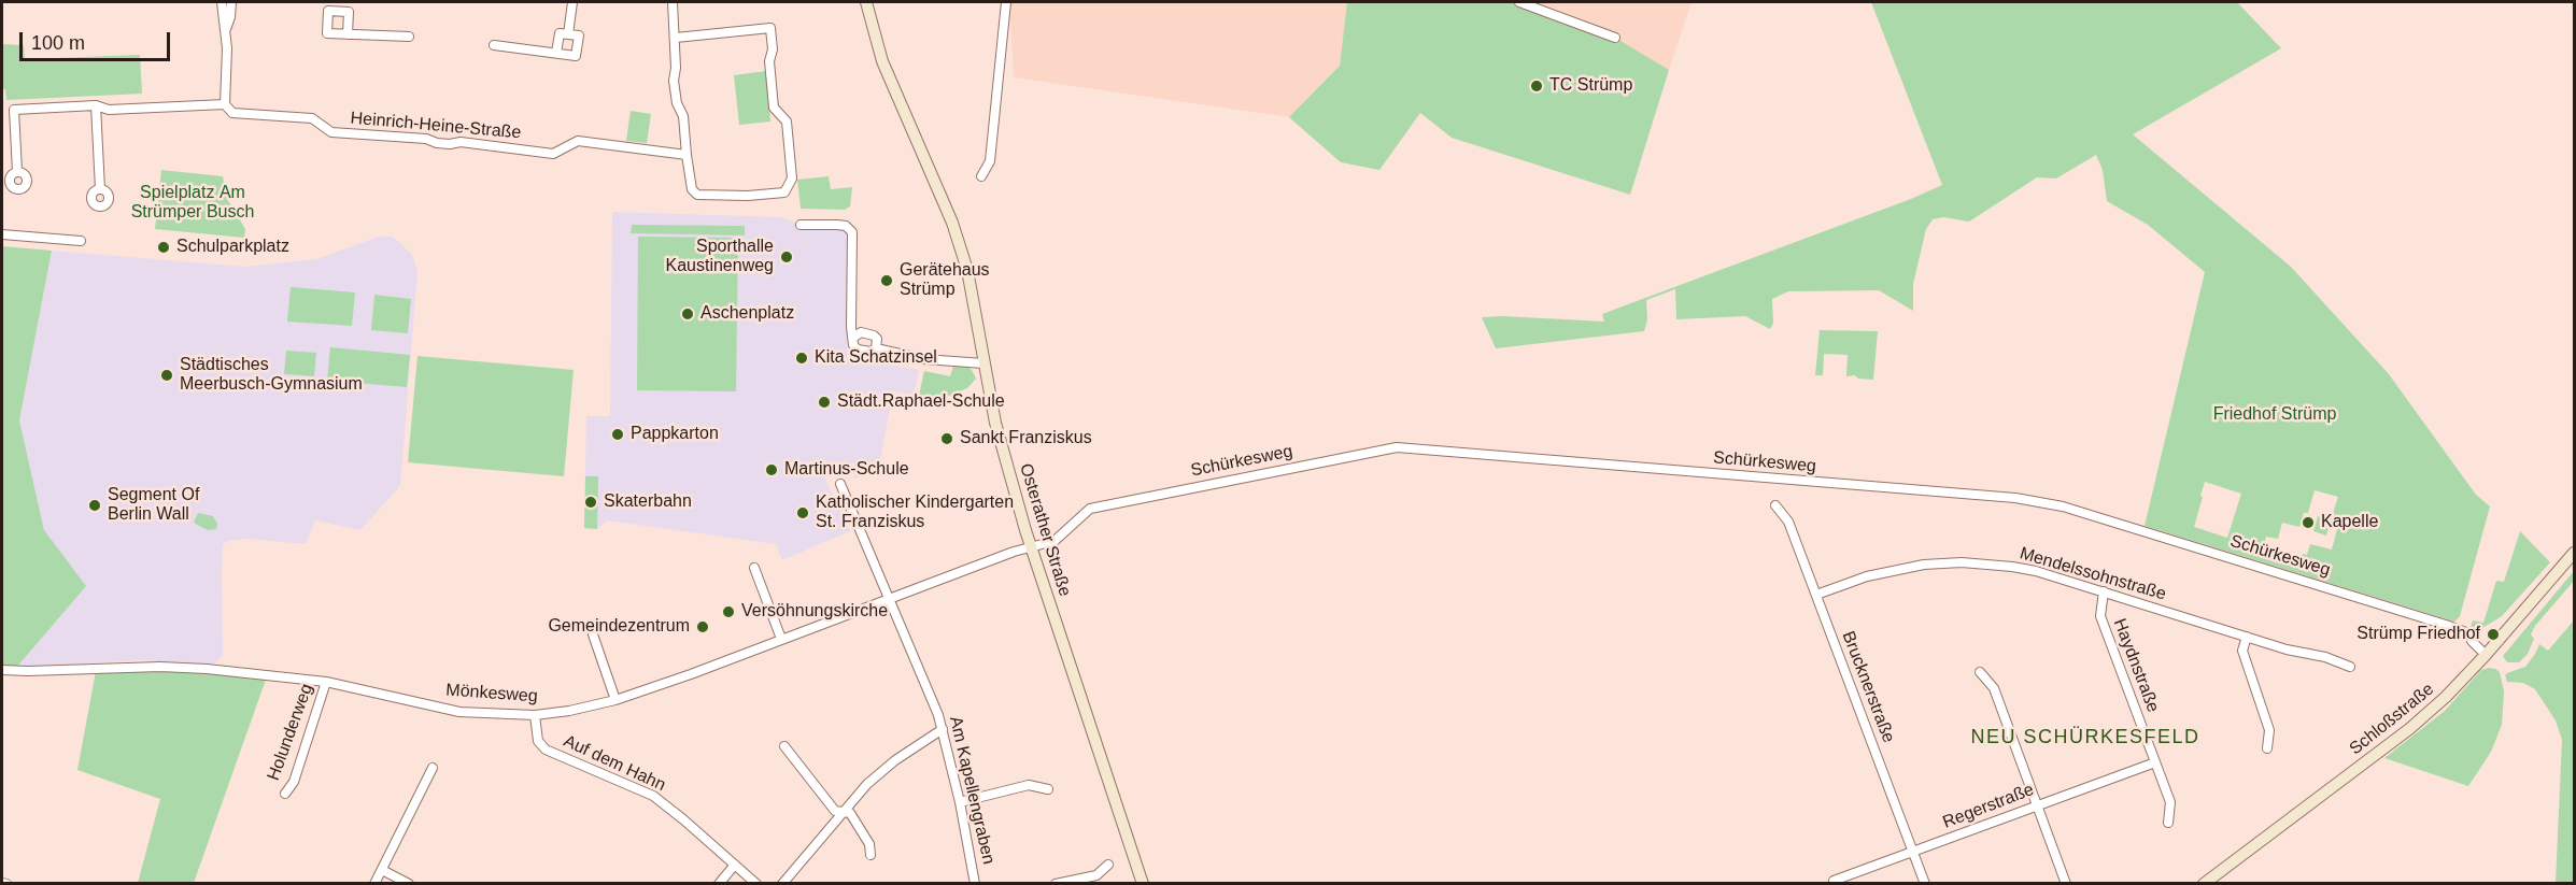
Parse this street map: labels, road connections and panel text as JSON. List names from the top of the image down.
{
  "streets": {
    "main road": ["Osterather Straße", "Schloßstraße"],
    "street": [
      "Heinrich-Heine-Straße",
      "Schürkesweg",
      "Mendelssohnstraße",
      "Haydnstraße",
      "Brucknerstraße",
      "Mönkesweg",
      "Holunderweg",
      "Auf dem Hahn",
      "Am Kapellengraben",
      "Regerstraße"
    ]
  },
  "crossings": [
    ["Schürkesweg", "Osterather Straße"],
    ["Schürkesweg", "Mönkesweg"],
    ["Schürkesweg", "Schloßstraße"],
    ["Osterather Straße", "Mönkesweg"],
    ["Mendelssohnstraße", "Haydnstraße"],
    ["Mendelssohnstraße", "Brucknerstraße"],
    ["Haydnstraße", "Regerstraße"],
    ["Brucknerstraße", "Regerstraße"],
    ["Mönkesweg", "Holunderweg"],
    ["Mönkesweg", "Auf dem Hahn"],
    ["Mönkesweg", "Am Kapellengraben"]
  ],
  "districts": ["NEU SCHÜRKESFELD"],
  "parks": ["Spielplatz Am Strümper Busch", "Friedhof Strümp"],
  "places": [
    "TC Strümp",
    "Schulparkplatz",
    "Sporthalle Kaustinenweg",
    "Gerätehaus Strümp",
    "Aschenplatz",
    "Kita Schatzinsel",
    "Städtisches Meerbusch-Gymnasium",
    "Städt.Raphael-Schule",
    "Pappkarton",
    "Sankt Franziskus",
    "Martinus-Schule",
    "Skaterbahn",
    "Segment Of Berlin Wall",
    "Katholischer Kindergarten St. Franziskus",
    "Kapelle",
    "Versöhnungskirche",
    "Gemeindezentrum",
    "Strümp Friedhof"
  ],
  "scale_bar": "100 m"
}
